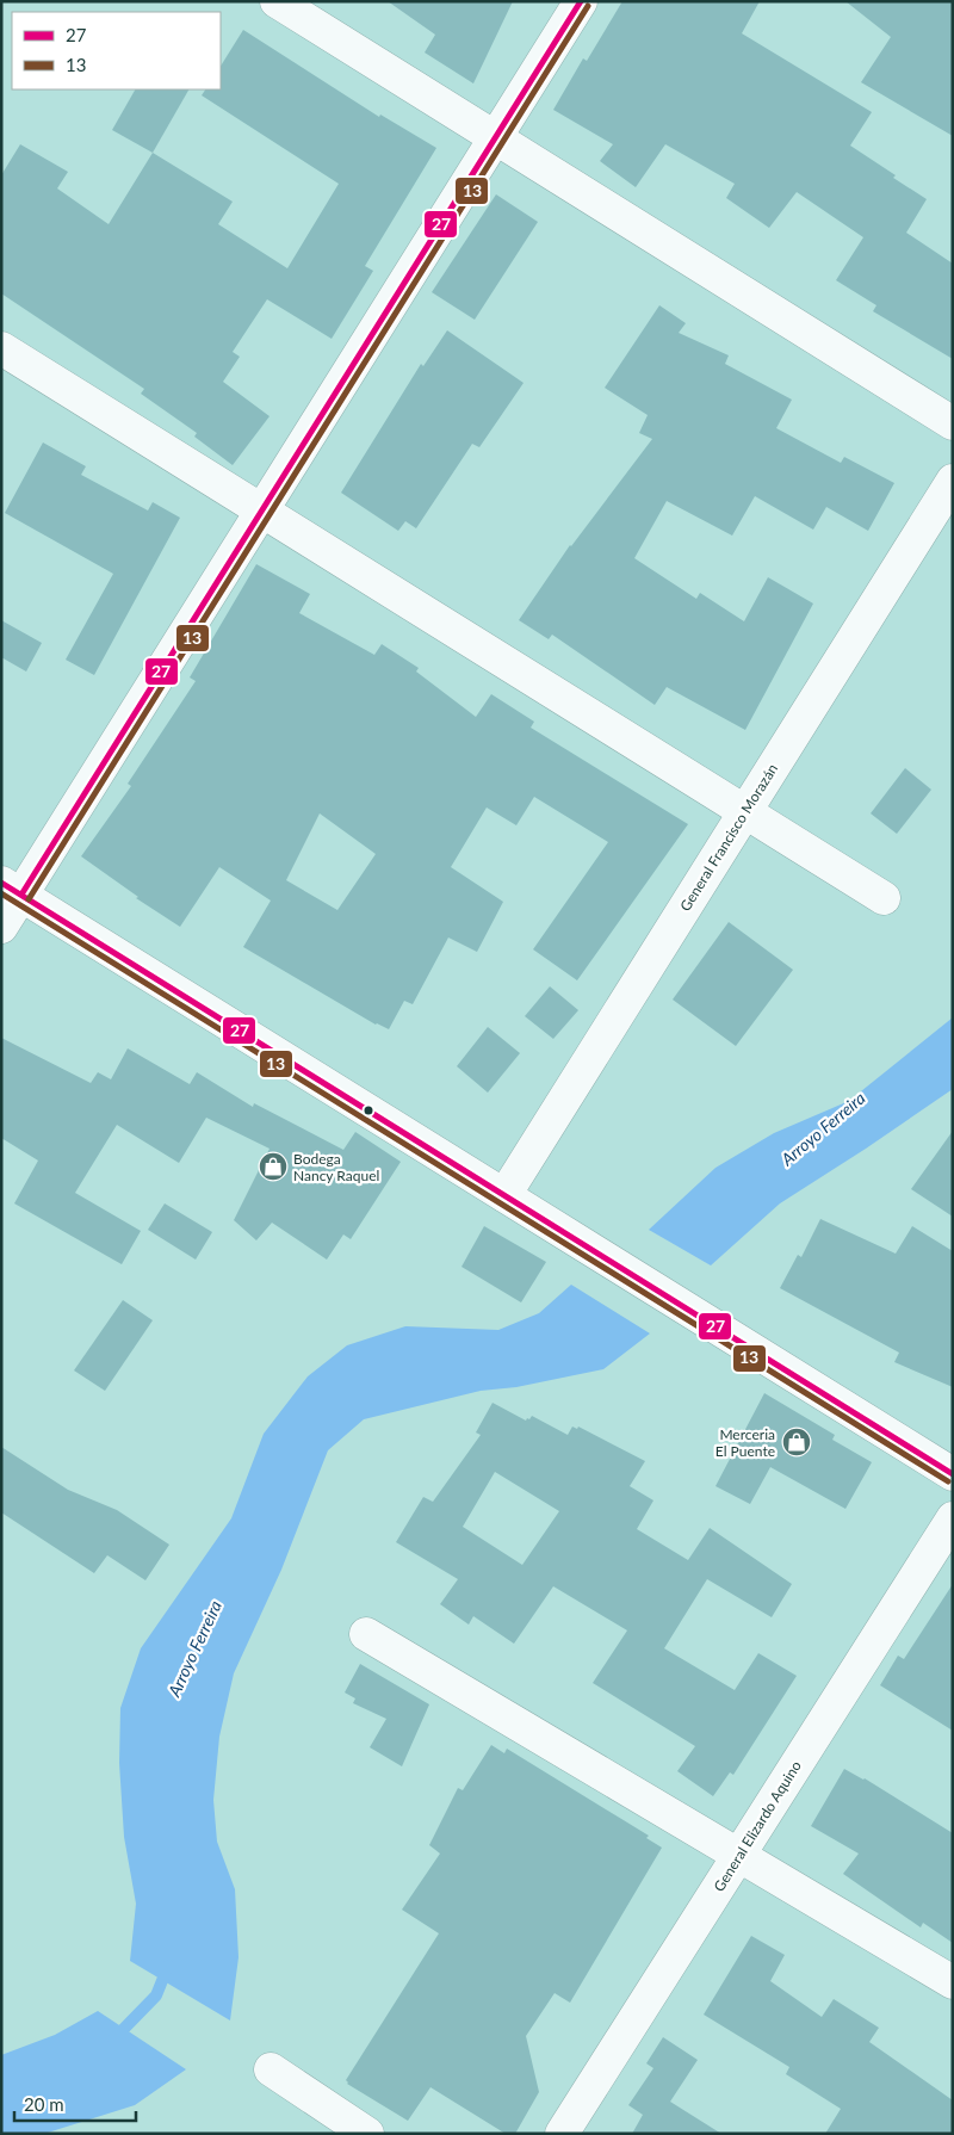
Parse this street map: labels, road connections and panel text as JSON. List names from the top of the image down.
{
  "streets": {
    "street": ["General Francisco Morazán", "General Elizardo Aquino"]
  },
  "water": ["Arroyo Ferreira"],
  "places": {
    "shop": ["Bodega Nancy Raquel", "Merceria El Puente"]
  },
  "lines": ["transit line 27", "transit line 13"],
  "legend": ["27", "13"],
  "scale_bar": "20 m"
}
